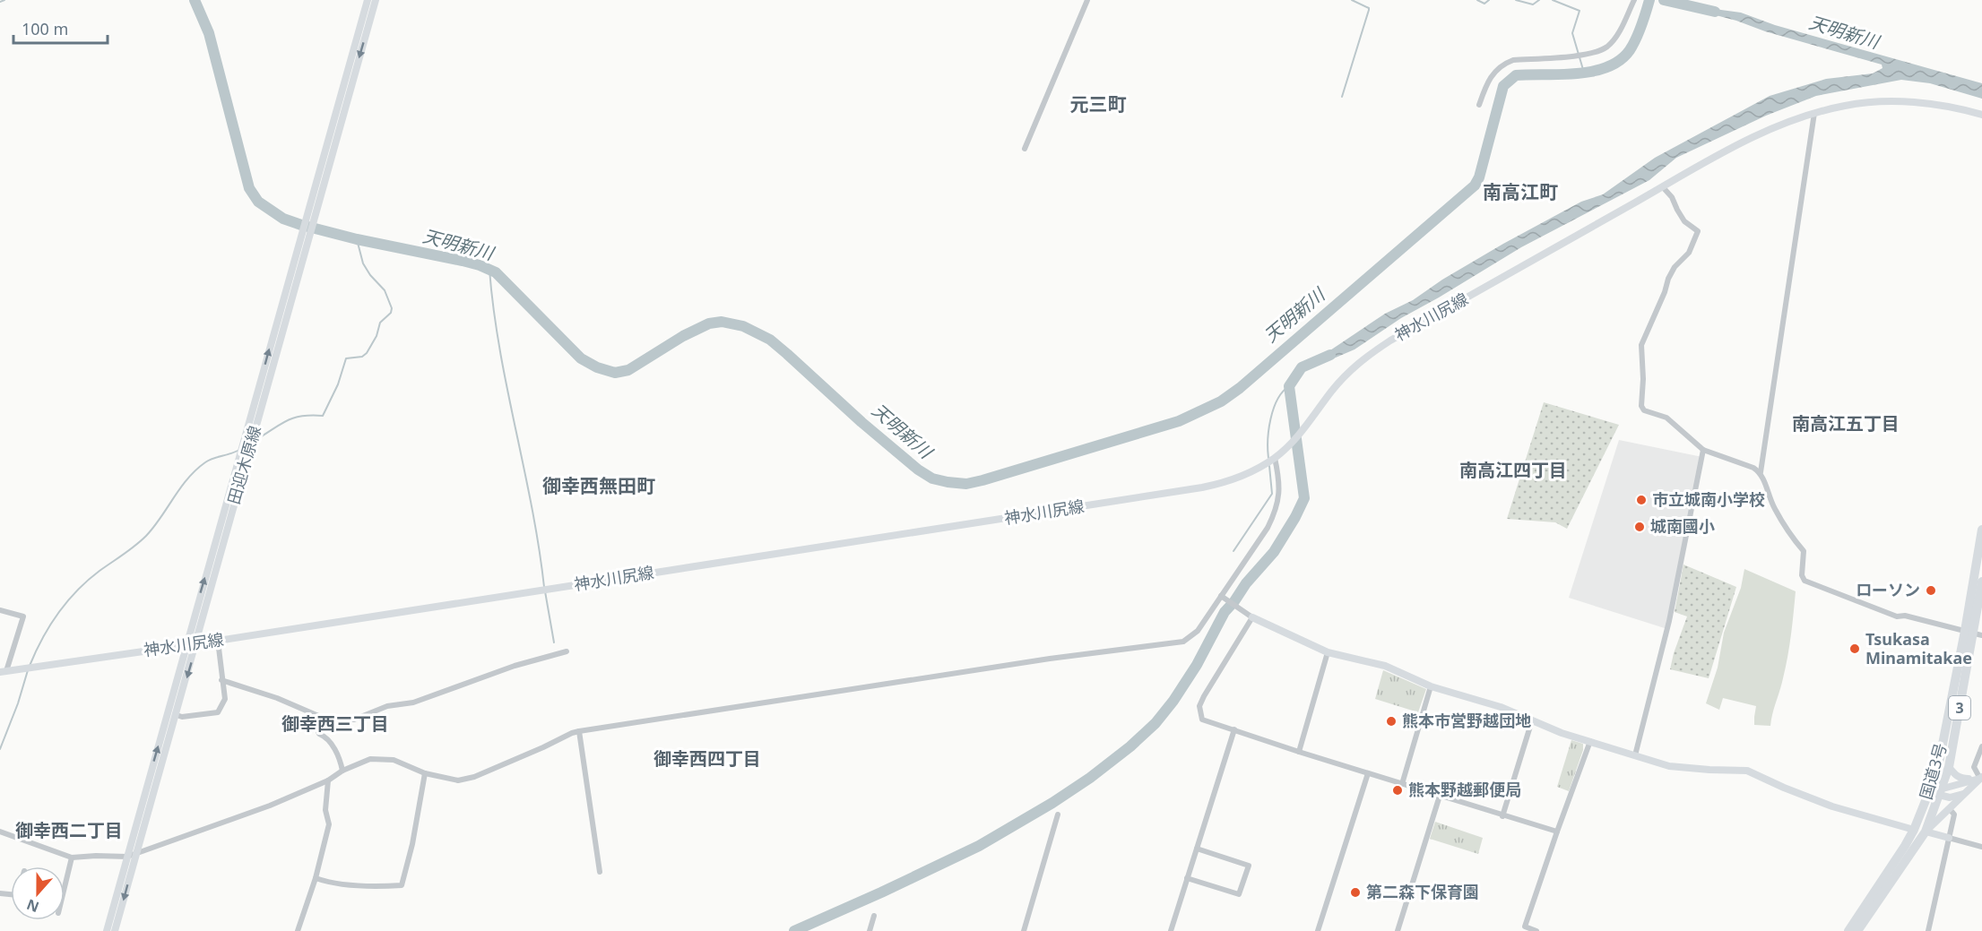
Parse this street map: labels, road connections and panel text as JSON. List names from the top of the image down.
{
  "streets": {
    "highway": ["3", "国道3号"],
    "main road": ["神水川尻線", "田迎木原線"]
  },
  "crossings": [
    ["神水川尻線", "田迎木原線"]
  ],
  "districts": [
    "元三町",
    "南高江町",
    "南高江五丁目",
    "南高江四丁目",
    "御幸西無田町",
    "御幸西三丁目",
    "御幸西四丁目",
    "御幸西二丁目"
  ],
  "water": ["天明新川"],
  "places": [
    "市立城南小学校",
    "城南國小",
    "ローソン",
    "Tsukasa Minamitakae",
    "熊本市営野越団地",
    "熊本野越郵便局",
    "第二森下保育園"
  ],
  "scale_bar": "100 m",
  "north": "bottom"
}
